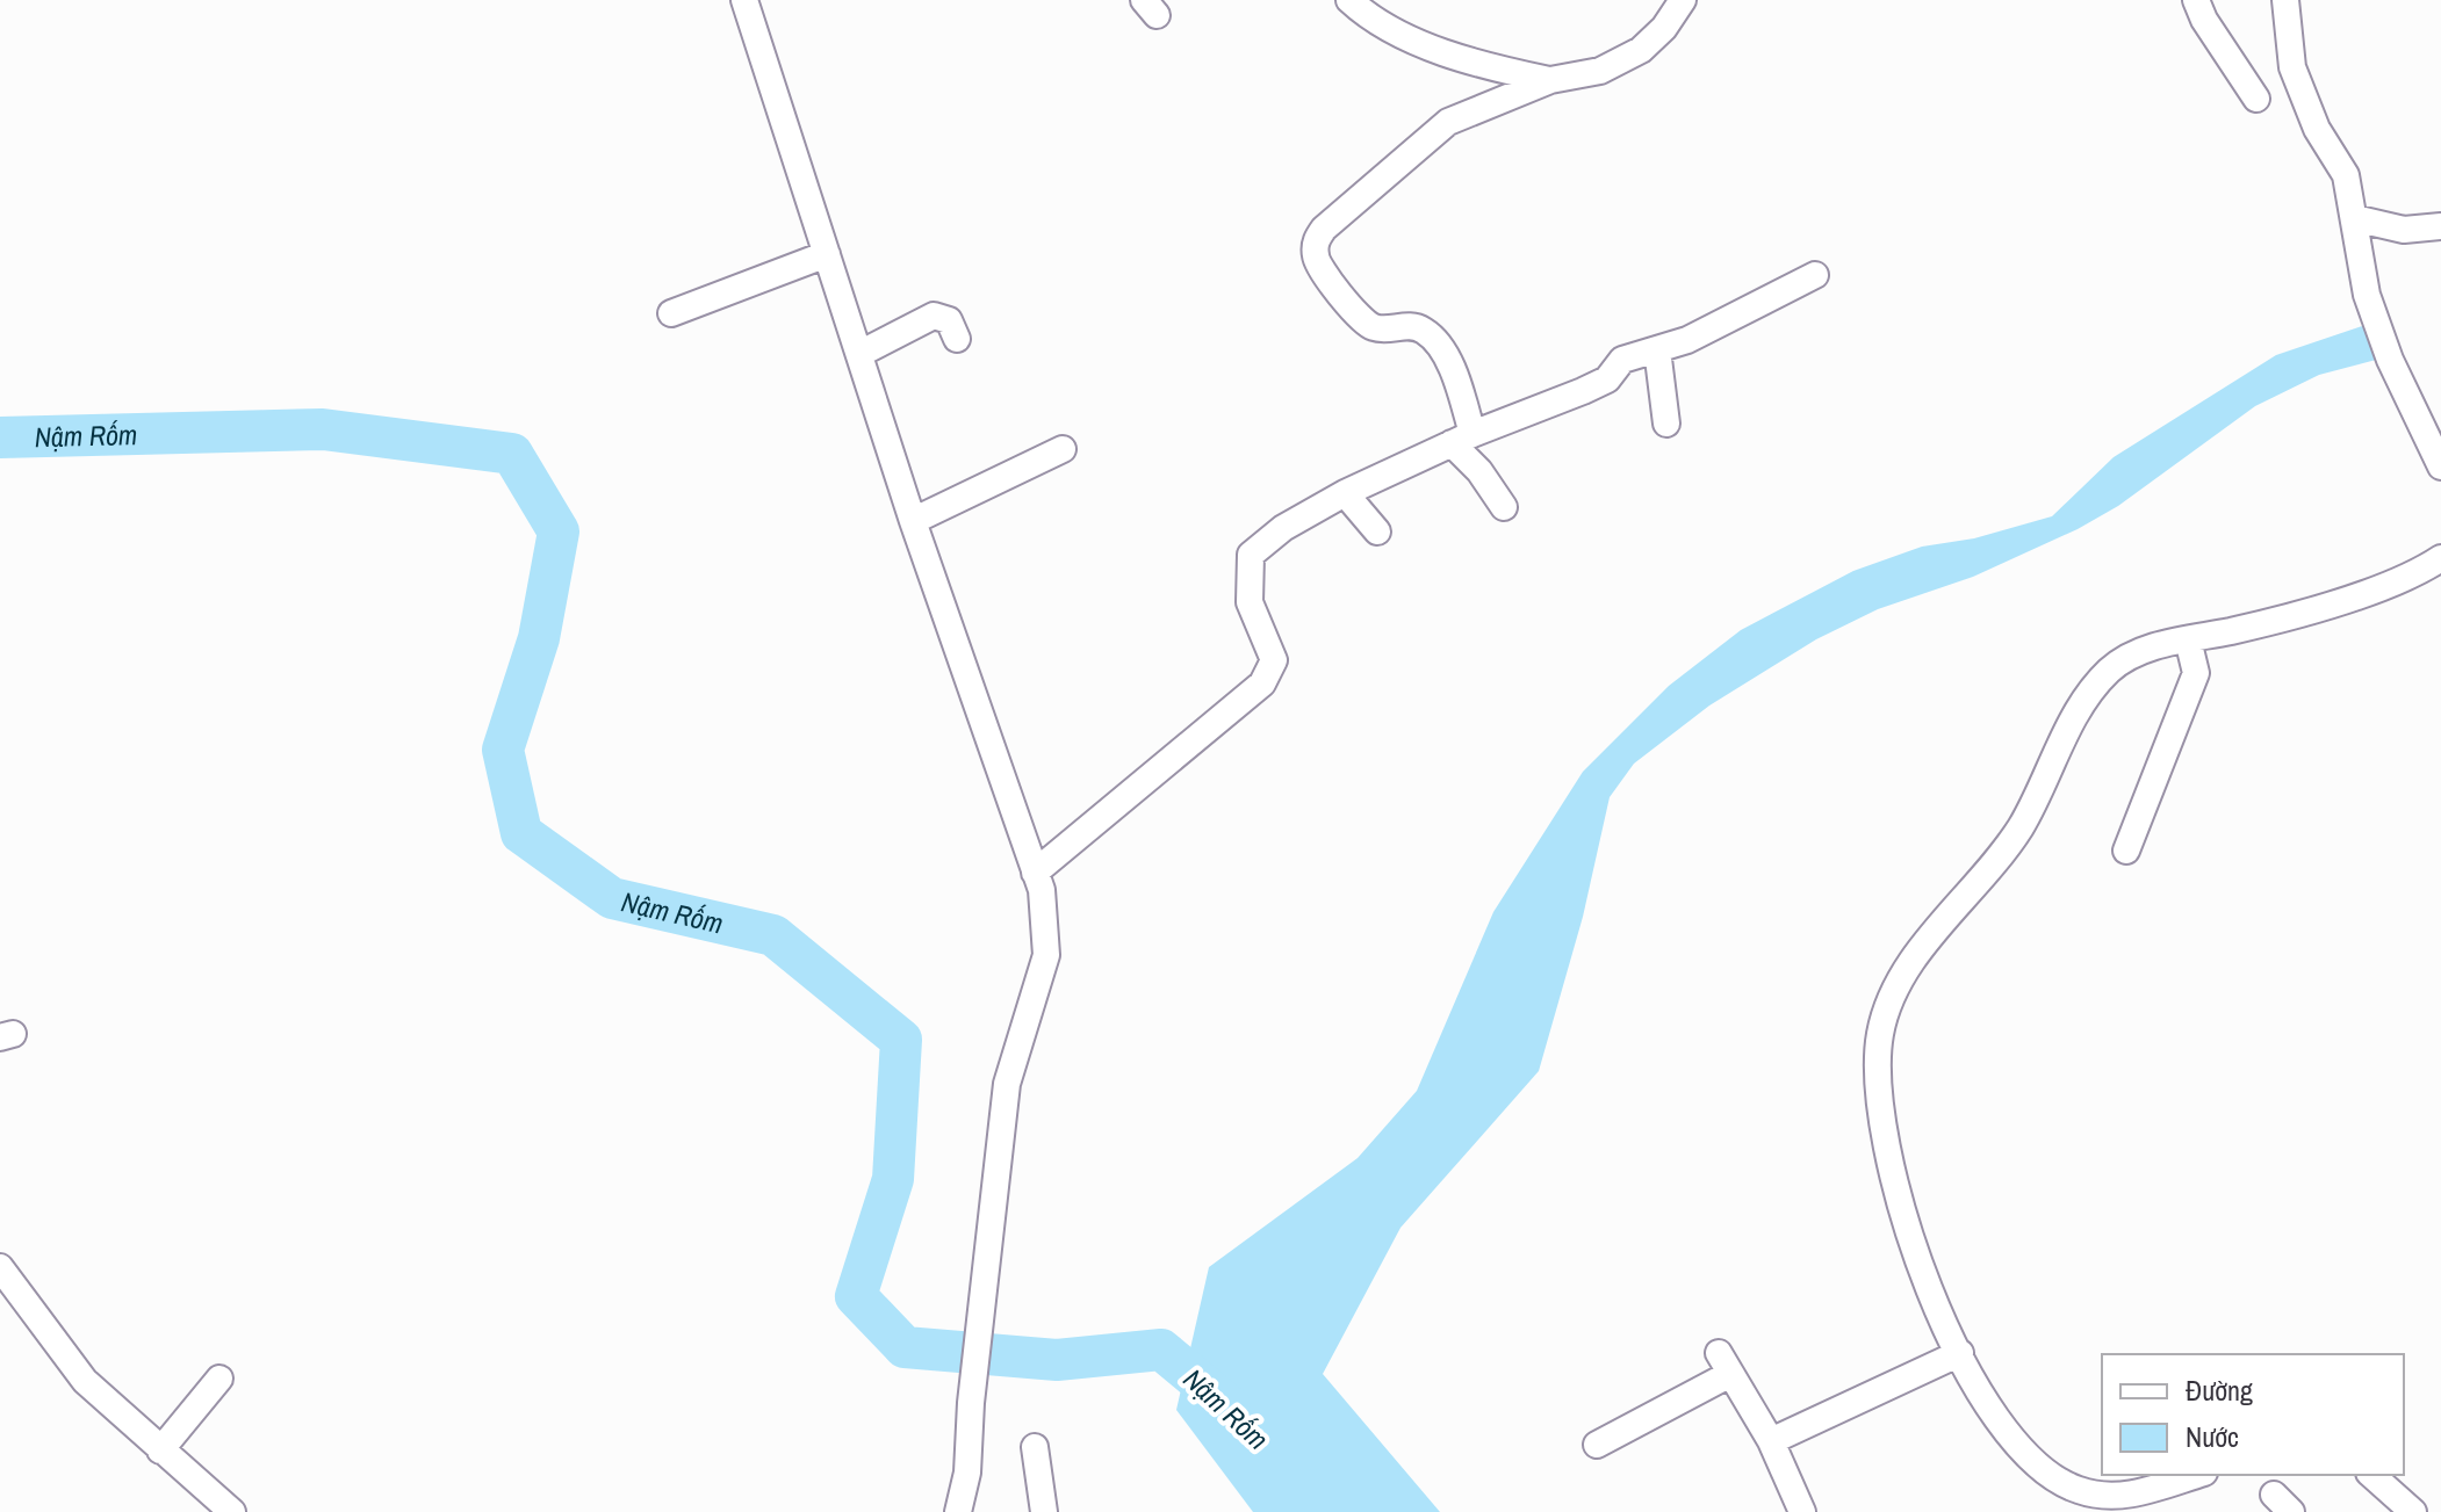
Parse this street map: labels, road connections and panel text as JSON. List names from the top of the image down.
{
  "water": ["Nậm Rốm"],
  "legend": ["Đường", "Nước"]
}
